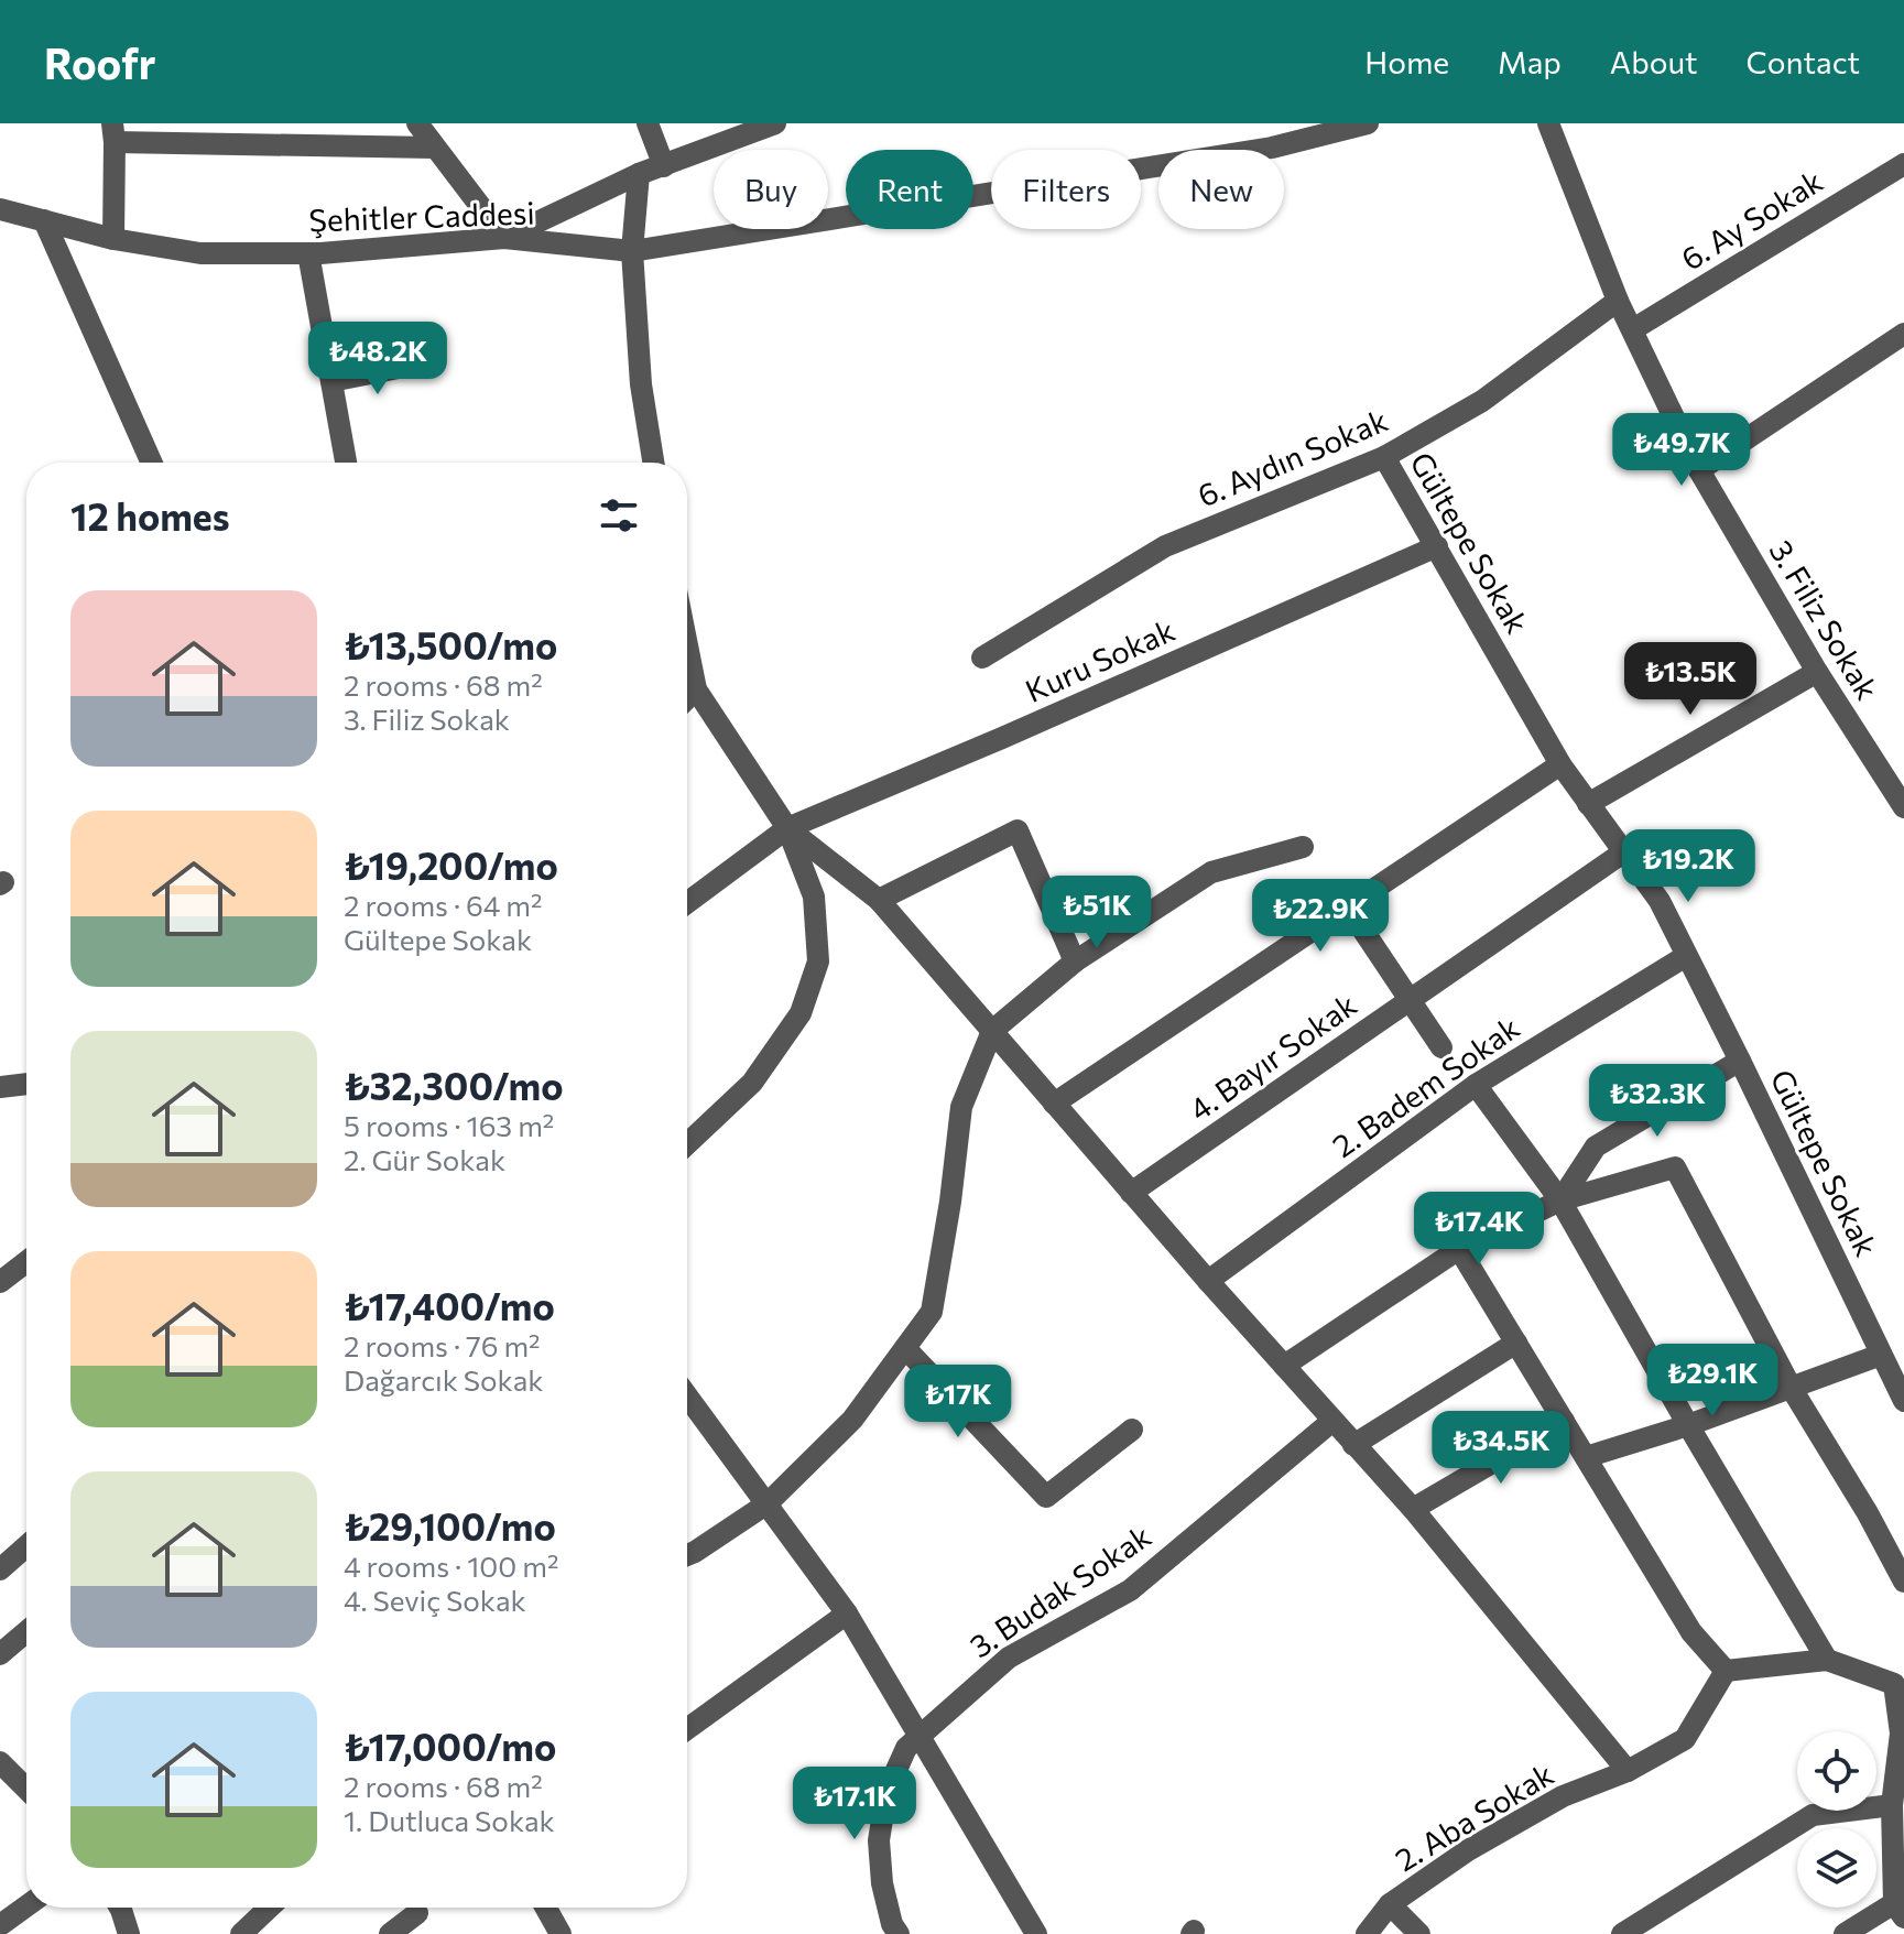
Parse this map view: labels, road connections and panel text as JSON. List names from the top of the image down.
{
  "streets": {
    "street": [
      "Şehitler Caddesi",
      "6. Ay Sokak",
      "6. Aydın Sokak",
      "Gültepe Sokak",
      "3. Filiz Sokak",
      "Kuru Sokak",
      "4. Bayır Sokak",
      "2. Badem Sokak",
      "3. Budak Sokak",
      "2. Aba Sokak"
    ]
  },
  "crossings": [
    ["6. Ay Sokak", "3. Filiz Sokak"],
    ["6. Aydın Sokak", "Gültepe Sokak"],
    ["6. Aydın Sokak", "3. Filiz Sokak"],
    ["Gültepe Sokak", "Kuru Sokak"],
    ["Gültepe Sokak", "4. Bayır Sokak"],
    ["Gültepe Sokak", "2. Badem Sokak"]
  ],
  "page": {
    "header": "Roofr",
    "nav": [
      "Home",
      "Map",
      "About",
      "Contact"
    ],
    "chip": [
      "Buy",
      "Rent",
      "Filters",
      "New"
    ],
    "price": [
      "₺48.2K",
      "₺49.7K",
      "₺13.5K",
      "₺19.2K",
      "₺51K",
      "₺22.9K",
      "₺32.3K",
      "₺17.4K",
      "₺29.1K",
      "₺17K",
      "₺34.5K",
      "₺17.1K"
    ],
    "heading": "12 homes",
    "list": [
      {
        "name": "₺13,500/mo",
        "note": "2 rooms · 68 m² · 3. Filiz Sokak"
      },
      {
        "name": "₺19,200/mo",
        "note": "2 rooms · 64 m² · Gültepe Sokak"
      },
      {
        "name": "₺32,300/mo",
        "note": "5 rooms · 163 m² · 2. Gür Sokak"
      },
      {
        "name": "₺17,400/mo",
        "note": "2 rooms · 76 m² · Dağarcık Sokak"
      },
      {
        "name": "₺29,100/mo",
        "note": "4 rooms · 100 m² · 4. Seviç Sokak"
      },
      {
        "name": "₺17,000/mo",
        "note": "2 rooms · 68 m² · 1. Dutluca Sokak"
      }
    ]
  }
}
